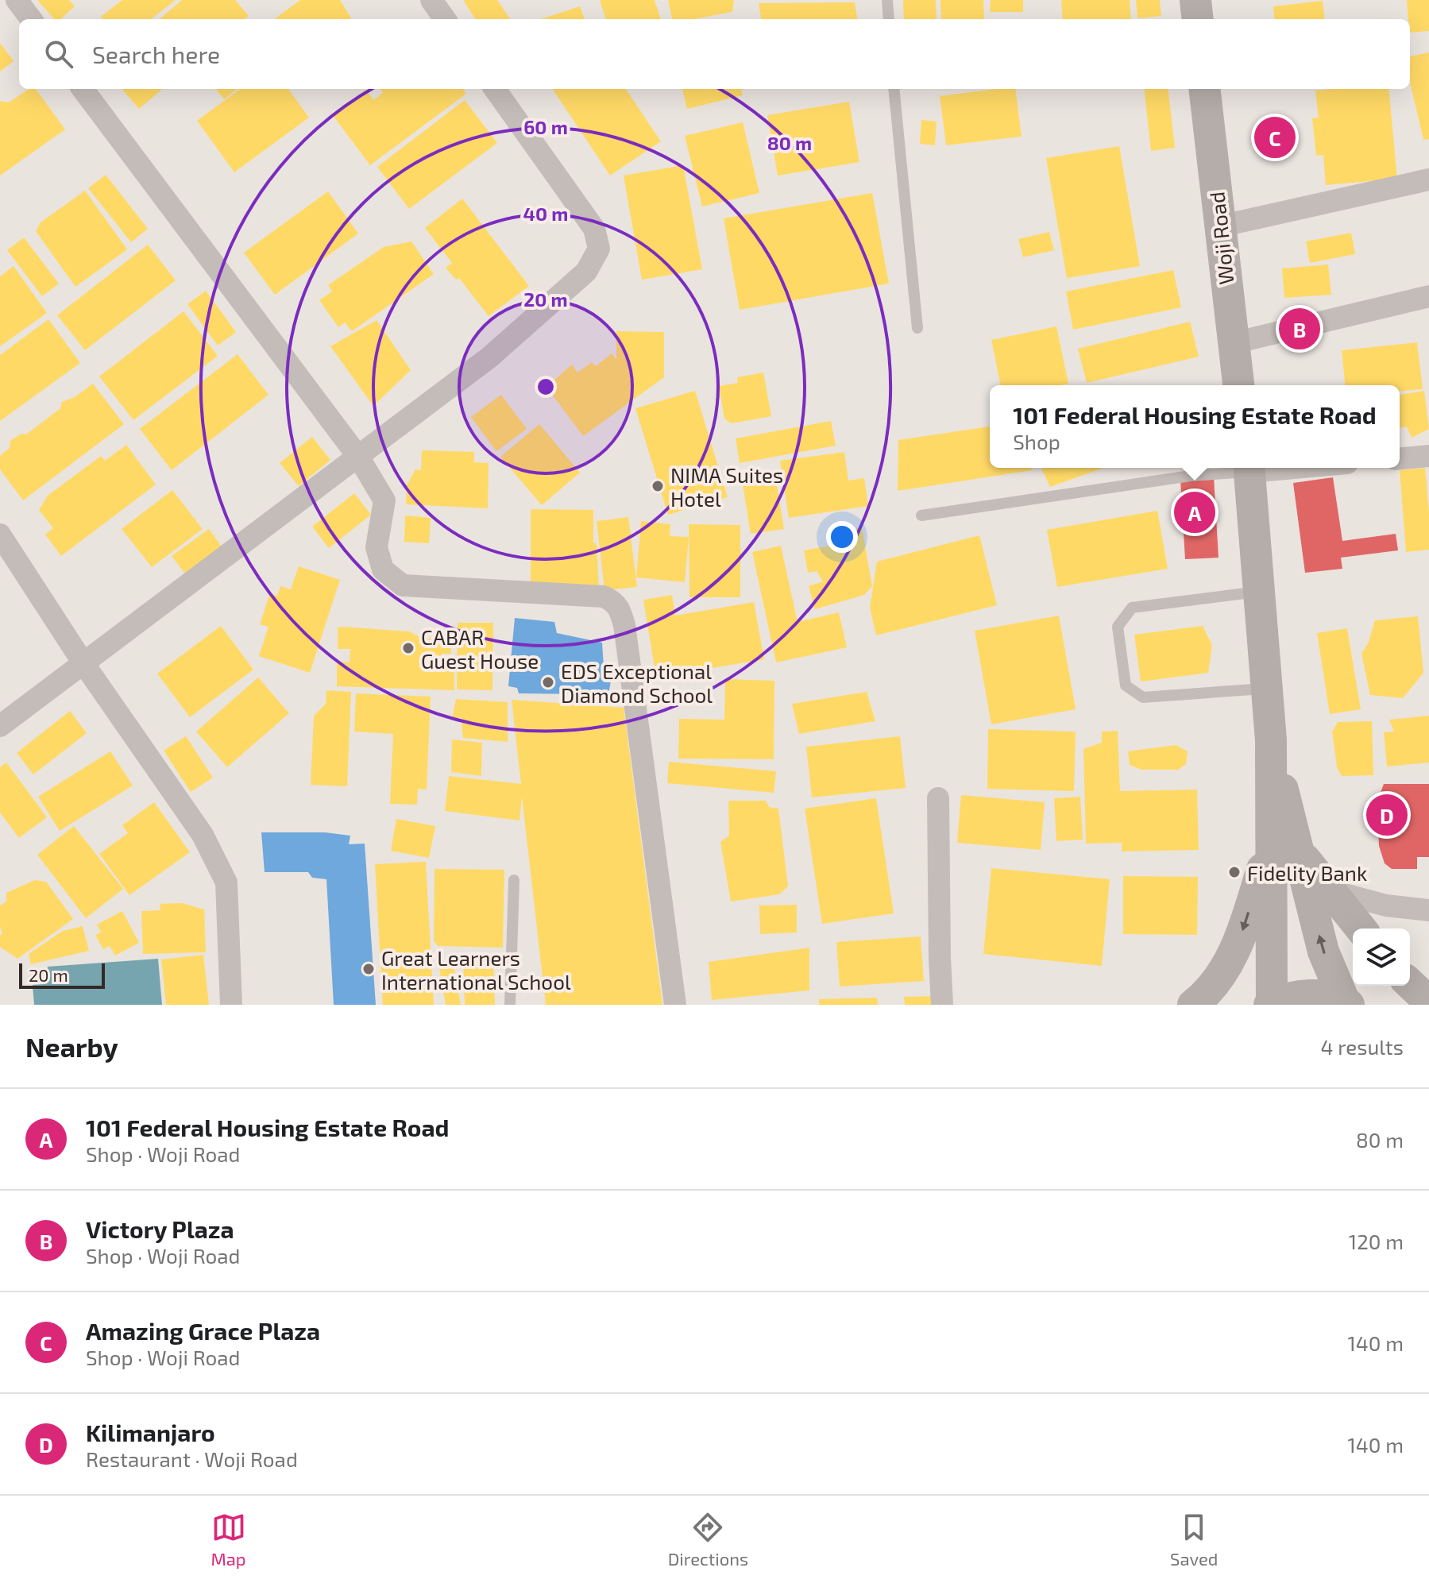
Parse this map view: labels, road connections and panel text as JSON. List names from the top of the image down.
{
  "streets": {
    "main road": ["Woji Road"]
  },
  "places": [
    "NIMA Suites Hotel",
    "CABAR Guest House",
    "EDS Exceptional Diamond School",
    "Fidelity Bank",
    "Great Learners International School"
  ],
  "scale_bar": "20 m",
  "page": {
    "search": "Search here",
    "pins": [
      "C",
      "B",
      "A",
      "D"
    ],
    "popup": ["101 Federal Housing Estate Road", "Shop"],
    "scale": "20 m",
    "heading": ["Nearby", "4 results"],
    "list": [
      {
        "mark": "A",
        "name": "101 Federal Housing Estate Road",
        "note": "Shop · Woji Road",
        "value": "80 m"
      },
      {
        "mark": "B",
        "name": "Victory Plaza",
        "note": "Shop · Woji Road",
        "value": "120 m"
      },
      {
        "mark": "C",
        "name": "Amazing Grace Plaza",
        "note": "Shop · Woji Road",
        "value": "140 m"
      },
      {
        "mark": "D",
        "name": "Kilimanjaro",
        "note": "Restaurant · Woji Road",
        "value": "140 m"
      }
    ],
    "nav": ["Map", "Directions", "Saved"]
  },
  "rings": [
    "60 m",
    "80 m",
    "40 m",
    "20 m"
  ]
}
